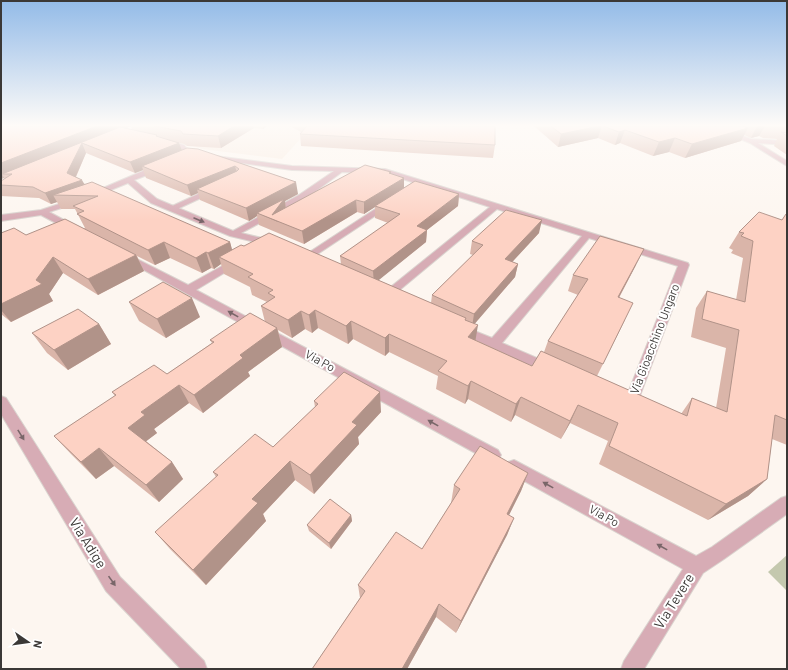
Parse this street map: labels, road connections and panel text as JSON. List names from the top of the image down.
{
  "streets": {
    "street": [
      "Via Gioacchino Ungaro",
      "Via Po",
      "Via Adige",
      "Via Tevere"
    ]
  },
  "crossings": [
    ["Via Po", "Via Tevere"]
  ],
  "one_way": ["Via Adige"],
  "north": "right"
}
